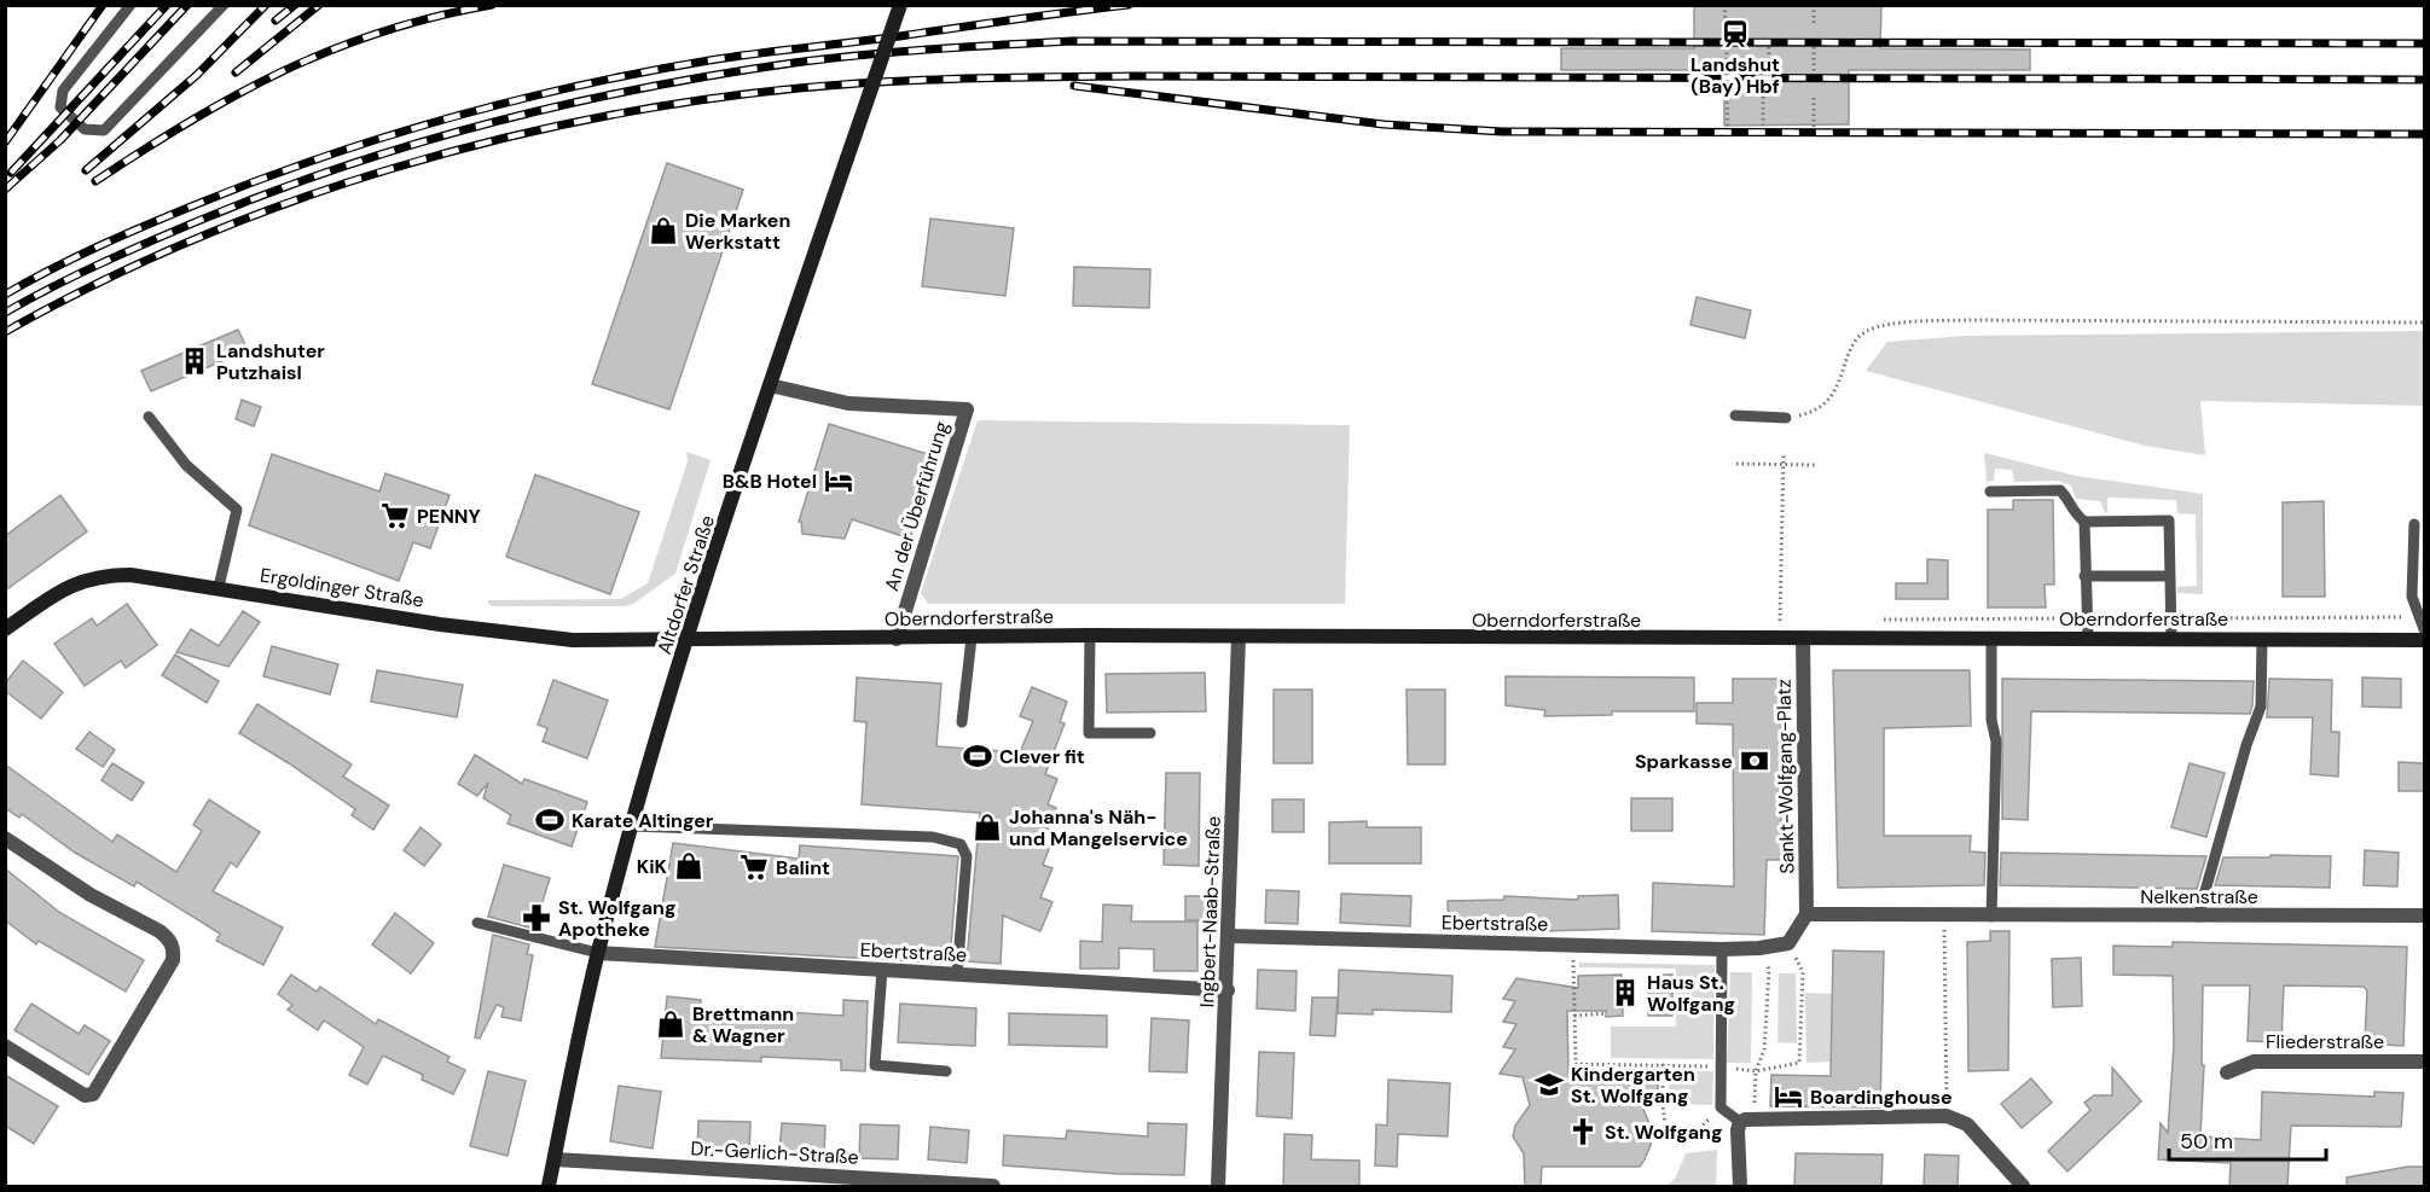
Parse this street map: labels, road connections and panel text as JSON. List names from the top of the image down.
{
  "streets": {
    "main road": ["Altdorfer Straße", "Ergoldinger Straße", "Oberndorferstraße"],
    "street": [
      "An der Überführung",
      "Sankt-Wolfgang-Platz",
      "Nelkenstraße",
      "Ingbert-Naab-Straße",
      "Ebertstraße",
      "Fliederstraße",
      "Dr.-Gerlich-Straße"
    ]
  },
  "crossings": [
    ["An der Überführung", "Altdorfer Straße"],
    ["An der Überführung", "Oberndorferstraße"],
    ["Altdorfer Straße", "Ergoldinger Straße"],
    ["Altdorfer Straße", "Oberndorferstraße"],
    ["Altdorfer Straße", "Ebertstraße"],
    ["Altdorfer Straße", "Dr.-Gerlich-Straße"],
    ["Ergoldinger Straße", "Oberndorferstraße"],
    ["Oberndorferstraße", "Sankt-Wolfgang-Platz"],
    ["Oberndorferstraße", "Ingbert-Naab-Straße"],
    ["Ingbert-Naab-Straße", "Ebertstraße"]
  ],
  "places": {
    "station": ["Landshut (Bay) Hbf"],
    "shop": [
      "Die Marken Werkstatt",
      "Johanna's Näh- und Mangelservice",
      "KiK",
      "Brettmann & Wagner"
    ],
    "building": ["Landshuter Putzhaisl", "Haus St. Wolfgang"],
    "hotel": ["B&B Hotel", "Boardinghouse"],
    "supermarket": ["PENNY", "Balint"],
    "sports": ["Clever fit", "Karate Altinger"],
    "bank": ["Sparkasse"],
    "pharmacy": ["St. Wolfgang Apotheke"],
    "school or university": ["Kindergarten St. Wolfgang"],
    "church": ["St. Wolfgang"]
  },
  "scale_bar": "50 m"
}
